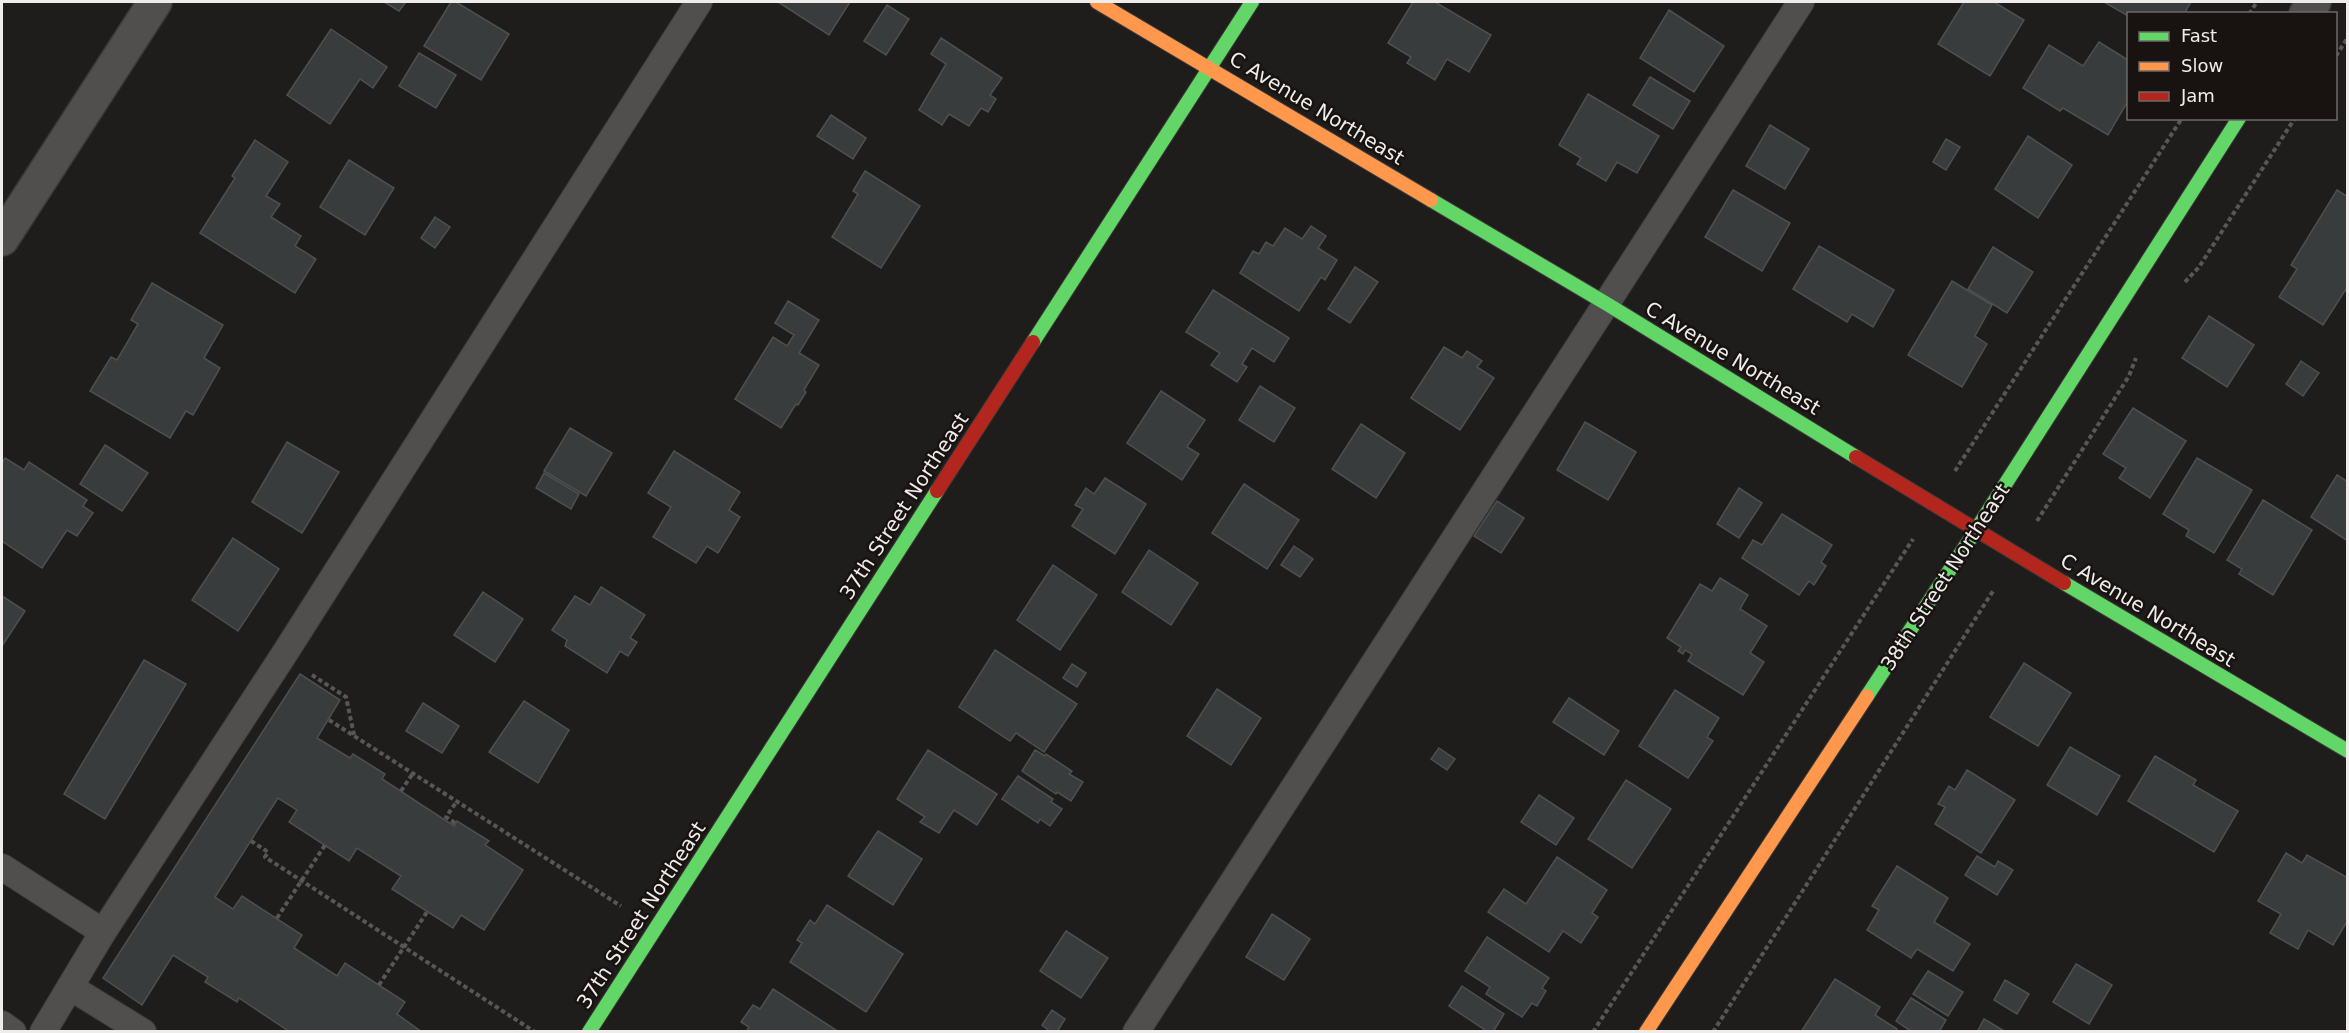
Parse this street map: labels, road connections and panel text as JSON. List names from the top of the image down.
{
  "streets": {
    "street": ["C Avenue Northeast", "37th Street Northeast", "38th Street Northeast"]
  },
  "crossings": [
    ["C Avenue Northeast", "37th Street Northeast"],
    ["C Avenue Northeast", "38th Street Northeast"]
  ],
  "legend": ["Fast", "Slow", "Jam"]
}
